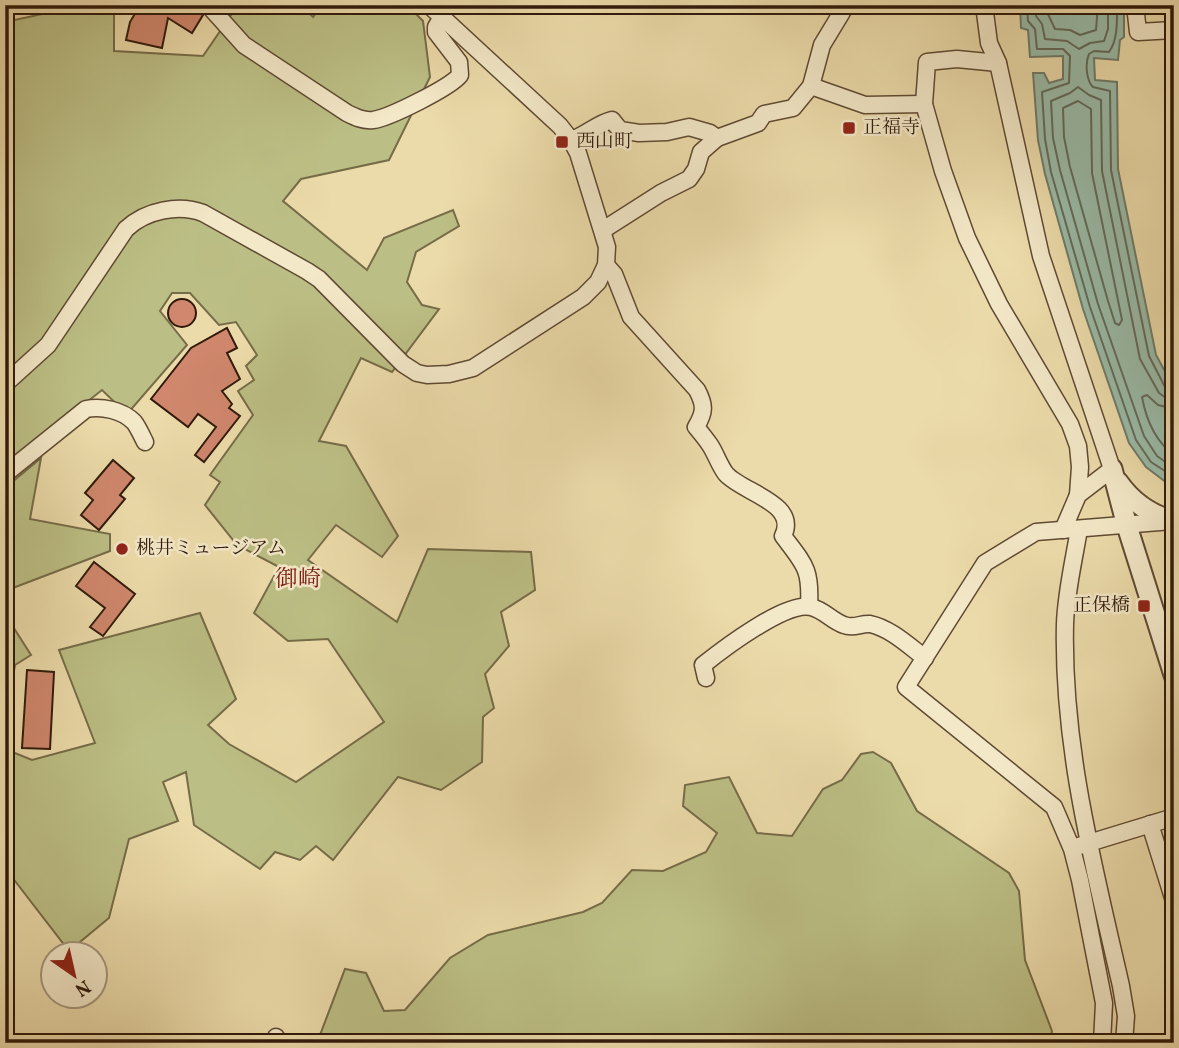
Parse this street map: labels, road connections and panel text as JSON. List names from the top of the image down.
{
  "districts": ["御崎"],
  "places": {
    "transit": ["正福寺", "西山町", "正保橋"],
    "other": ["桃井ミュージアム"]
  },
  "north": "bottom right"
}
